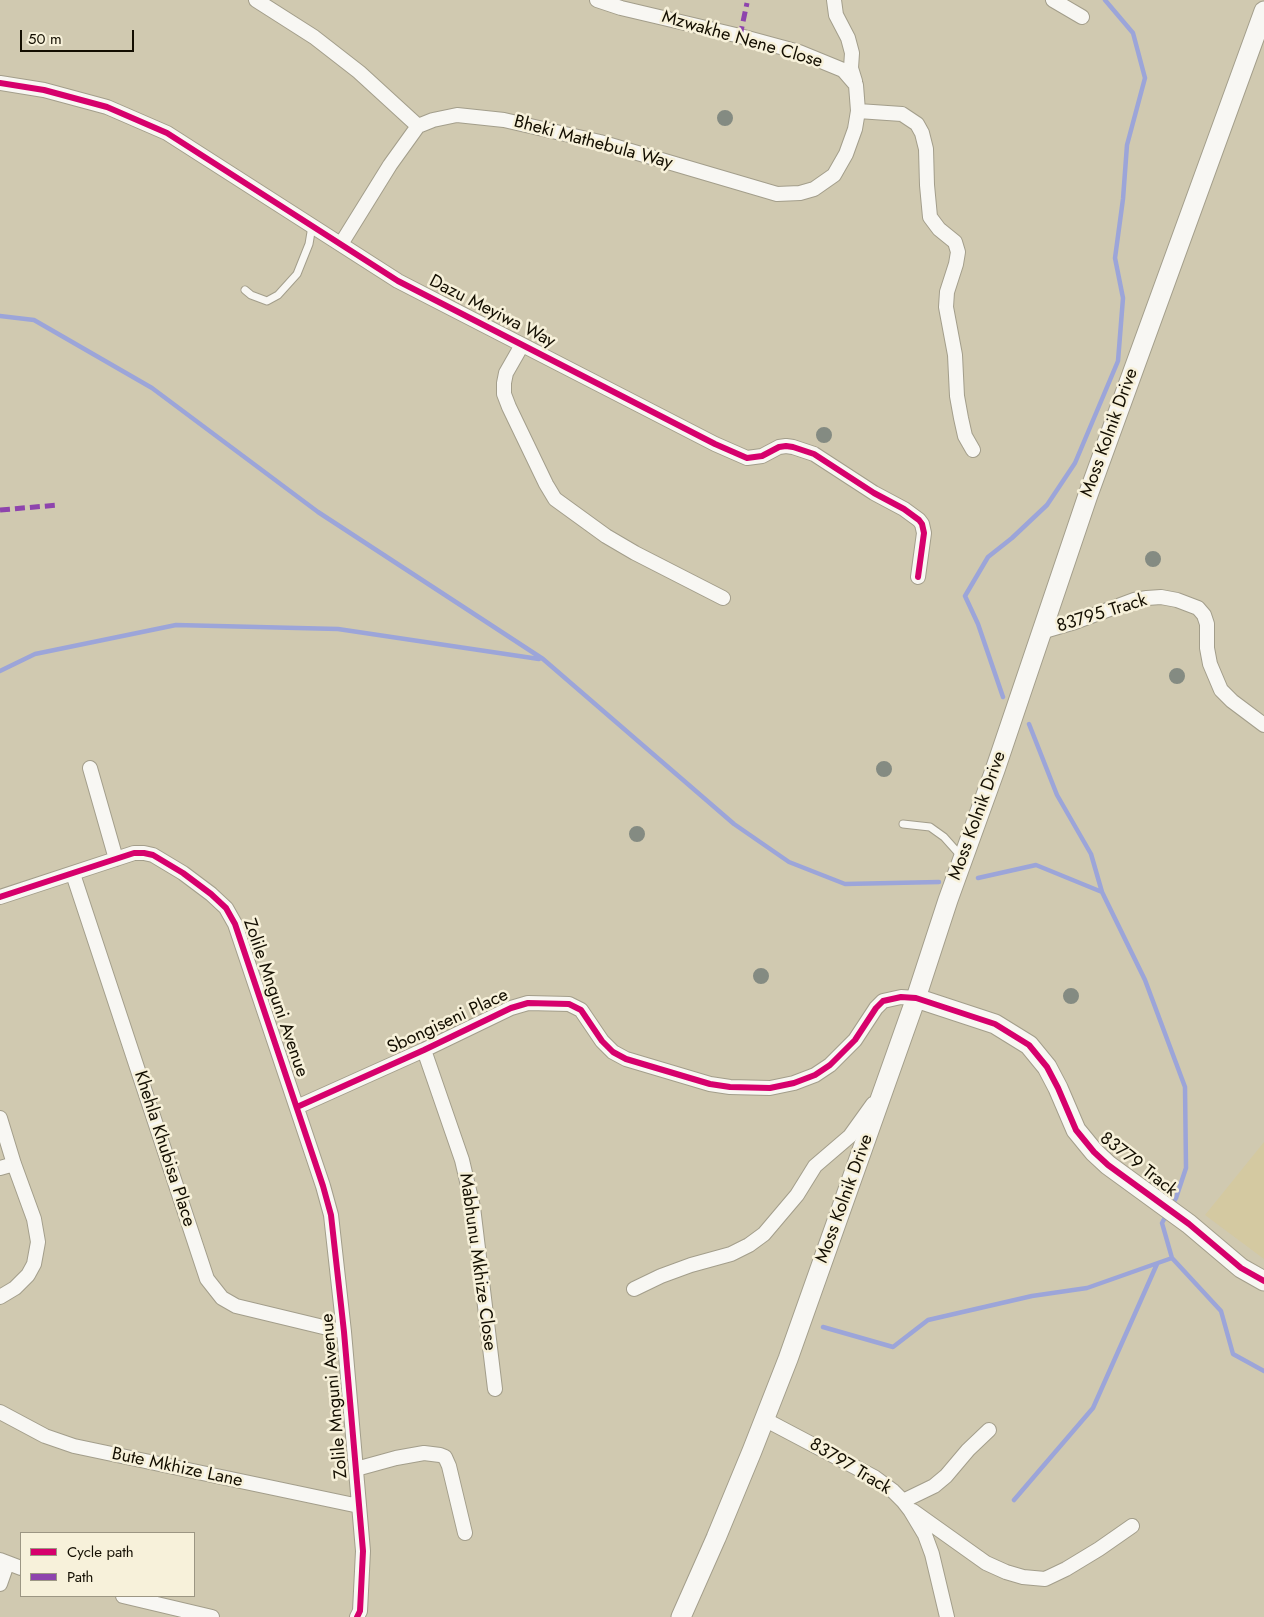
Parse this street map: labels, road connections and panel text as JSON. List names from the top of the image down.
{
  "streets": {
    "main road": ["Moss Kolnik Drive", "83779 Track"],
    "street": [
      "Mzwakhe Nene Close",
      "Bheki Mathebula Way",
      "Dazu Meyiwa Way",
      "83795 Track",
      "Zolile Mnguni Avenue",
      "Sbongiseni Place",
      "Khehla Khubisa Place",
      "Mabhunu Mkhize Close",
      "83797 Track",
      "Bute Mkhize Lane"
    ]
  },
  "crossings": [
    ["Moss Kolnik Drive", "83795 Track"],
    ["Moss Kolnik Drive", "Sbongiseni Place"],
    ["Moss Kolnik Drive", "83779 Track"],
    ["Moss Kolnik Drive", "83797 Track"],
    ["Zolile Mnguni Avenue", "Sbongiseni Place"],
    ["Zolile Mnguni Avenue", "Khehla Khubisa Place"],
    ["Zolile Mnguni Avenue", "Bute Mkhize Lane"],
    ["Sbongiseni Place", "83779 Track"],
    ["Sbongiseni Place", "Mabhunu Mkhize Close"]
  ],
  "legend": ["Cycle path", "Path"],
  "scale_bar": "50 m"
}
